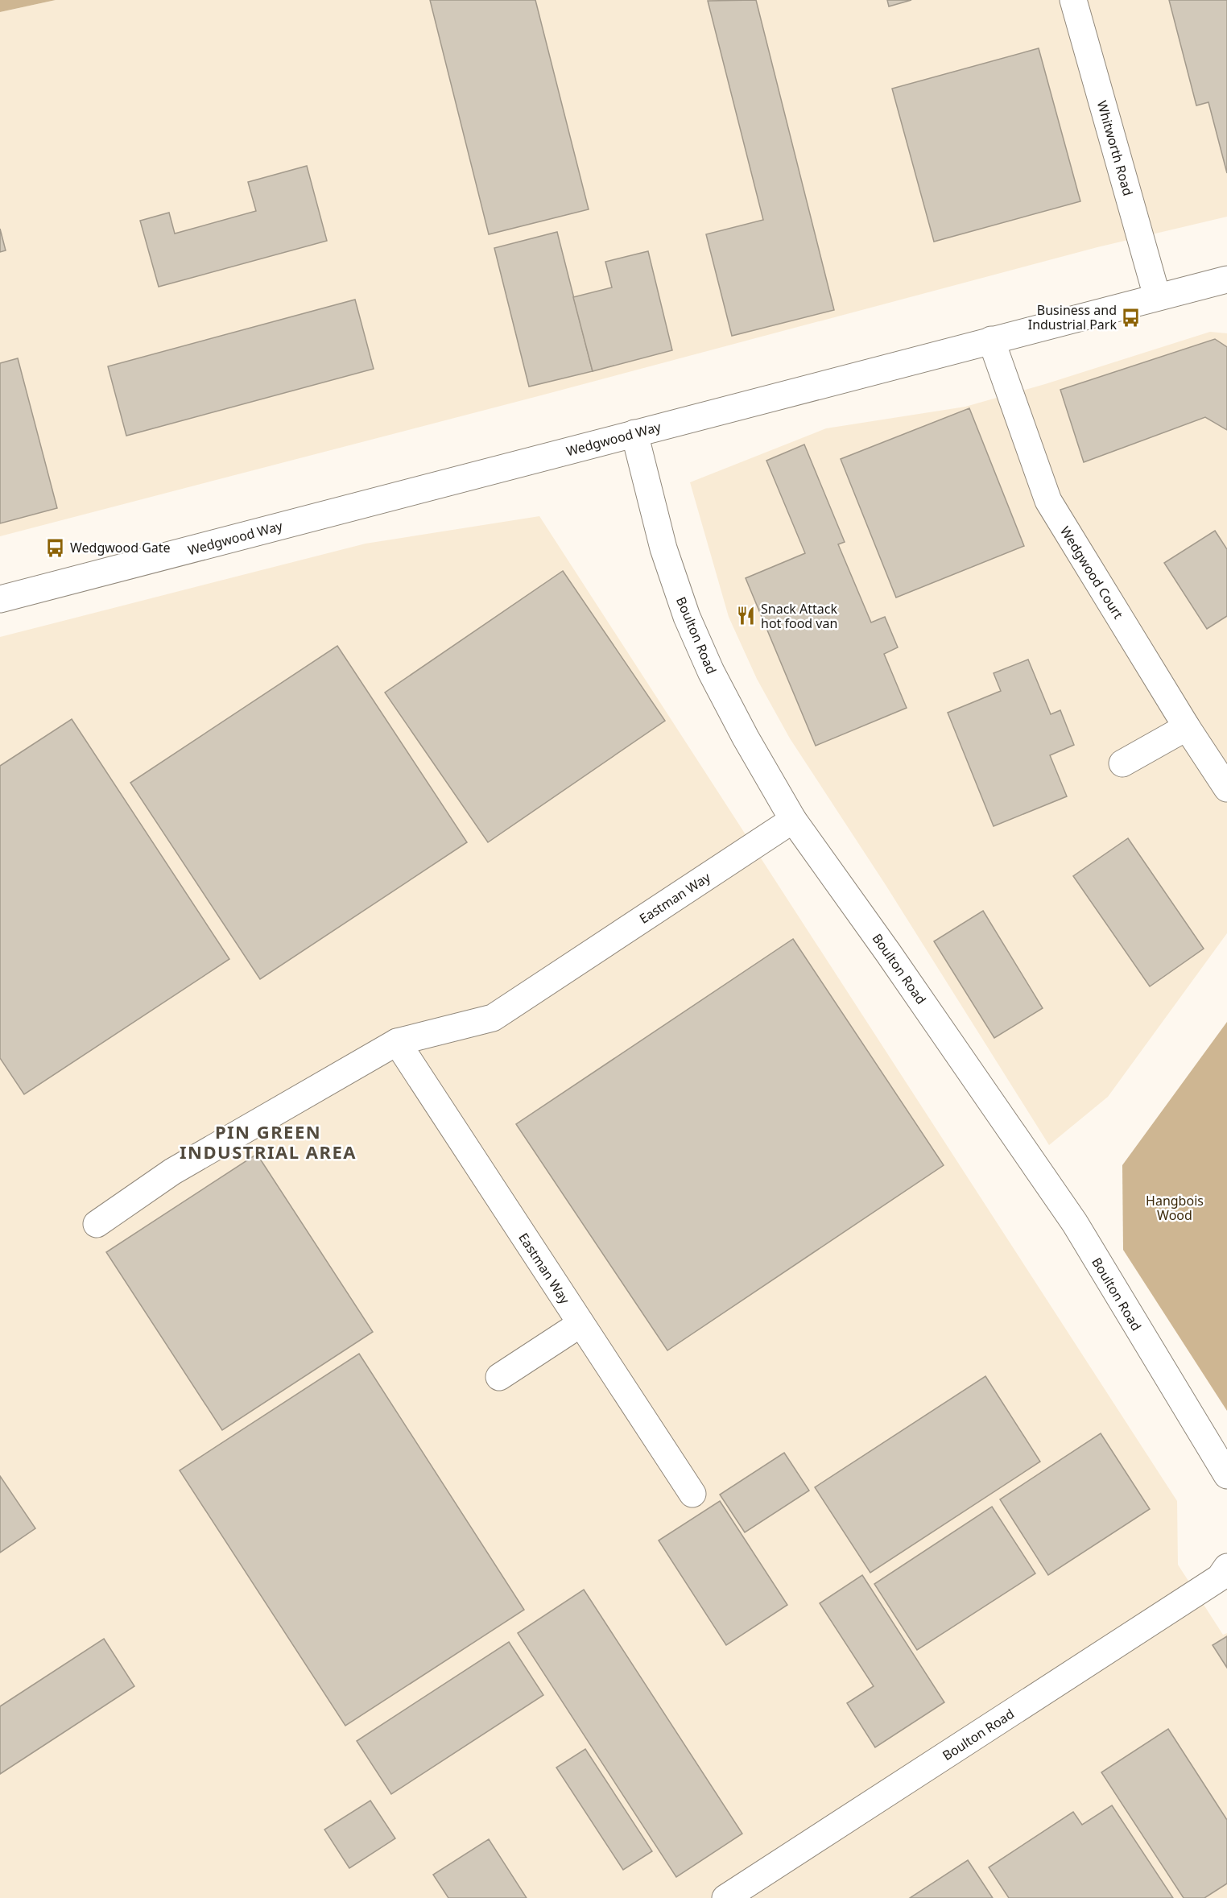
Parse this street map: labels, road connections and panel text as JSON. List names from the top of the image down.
{
  "streets": {
    "street": [
      "Whitworth Road",
      "Wedgwood Way",
      "Wedgwood Court",
      "Boulton Road",
      "Eastman Way"
    ]
  },
  "crossings": [
    ["Whitworth Road", "Wedgwood Way"],
    ["Wedgwood Way", "Wedgwood Court"],
    ["Wedgwood Way", "Boulton Road"],
    ["Boulton Road", "Eastman Way"]
  ],
  "districts": ["PIN GREEN INDUSTRIAL AREA"],
  "parks": ["Hangbois Wood"],
  "places": {
    "bus stop": ["Business and Industrial Park", "Wedgwood Gate"],
    "restaurant": ["Snack Attack hot food van"]
  }
}
